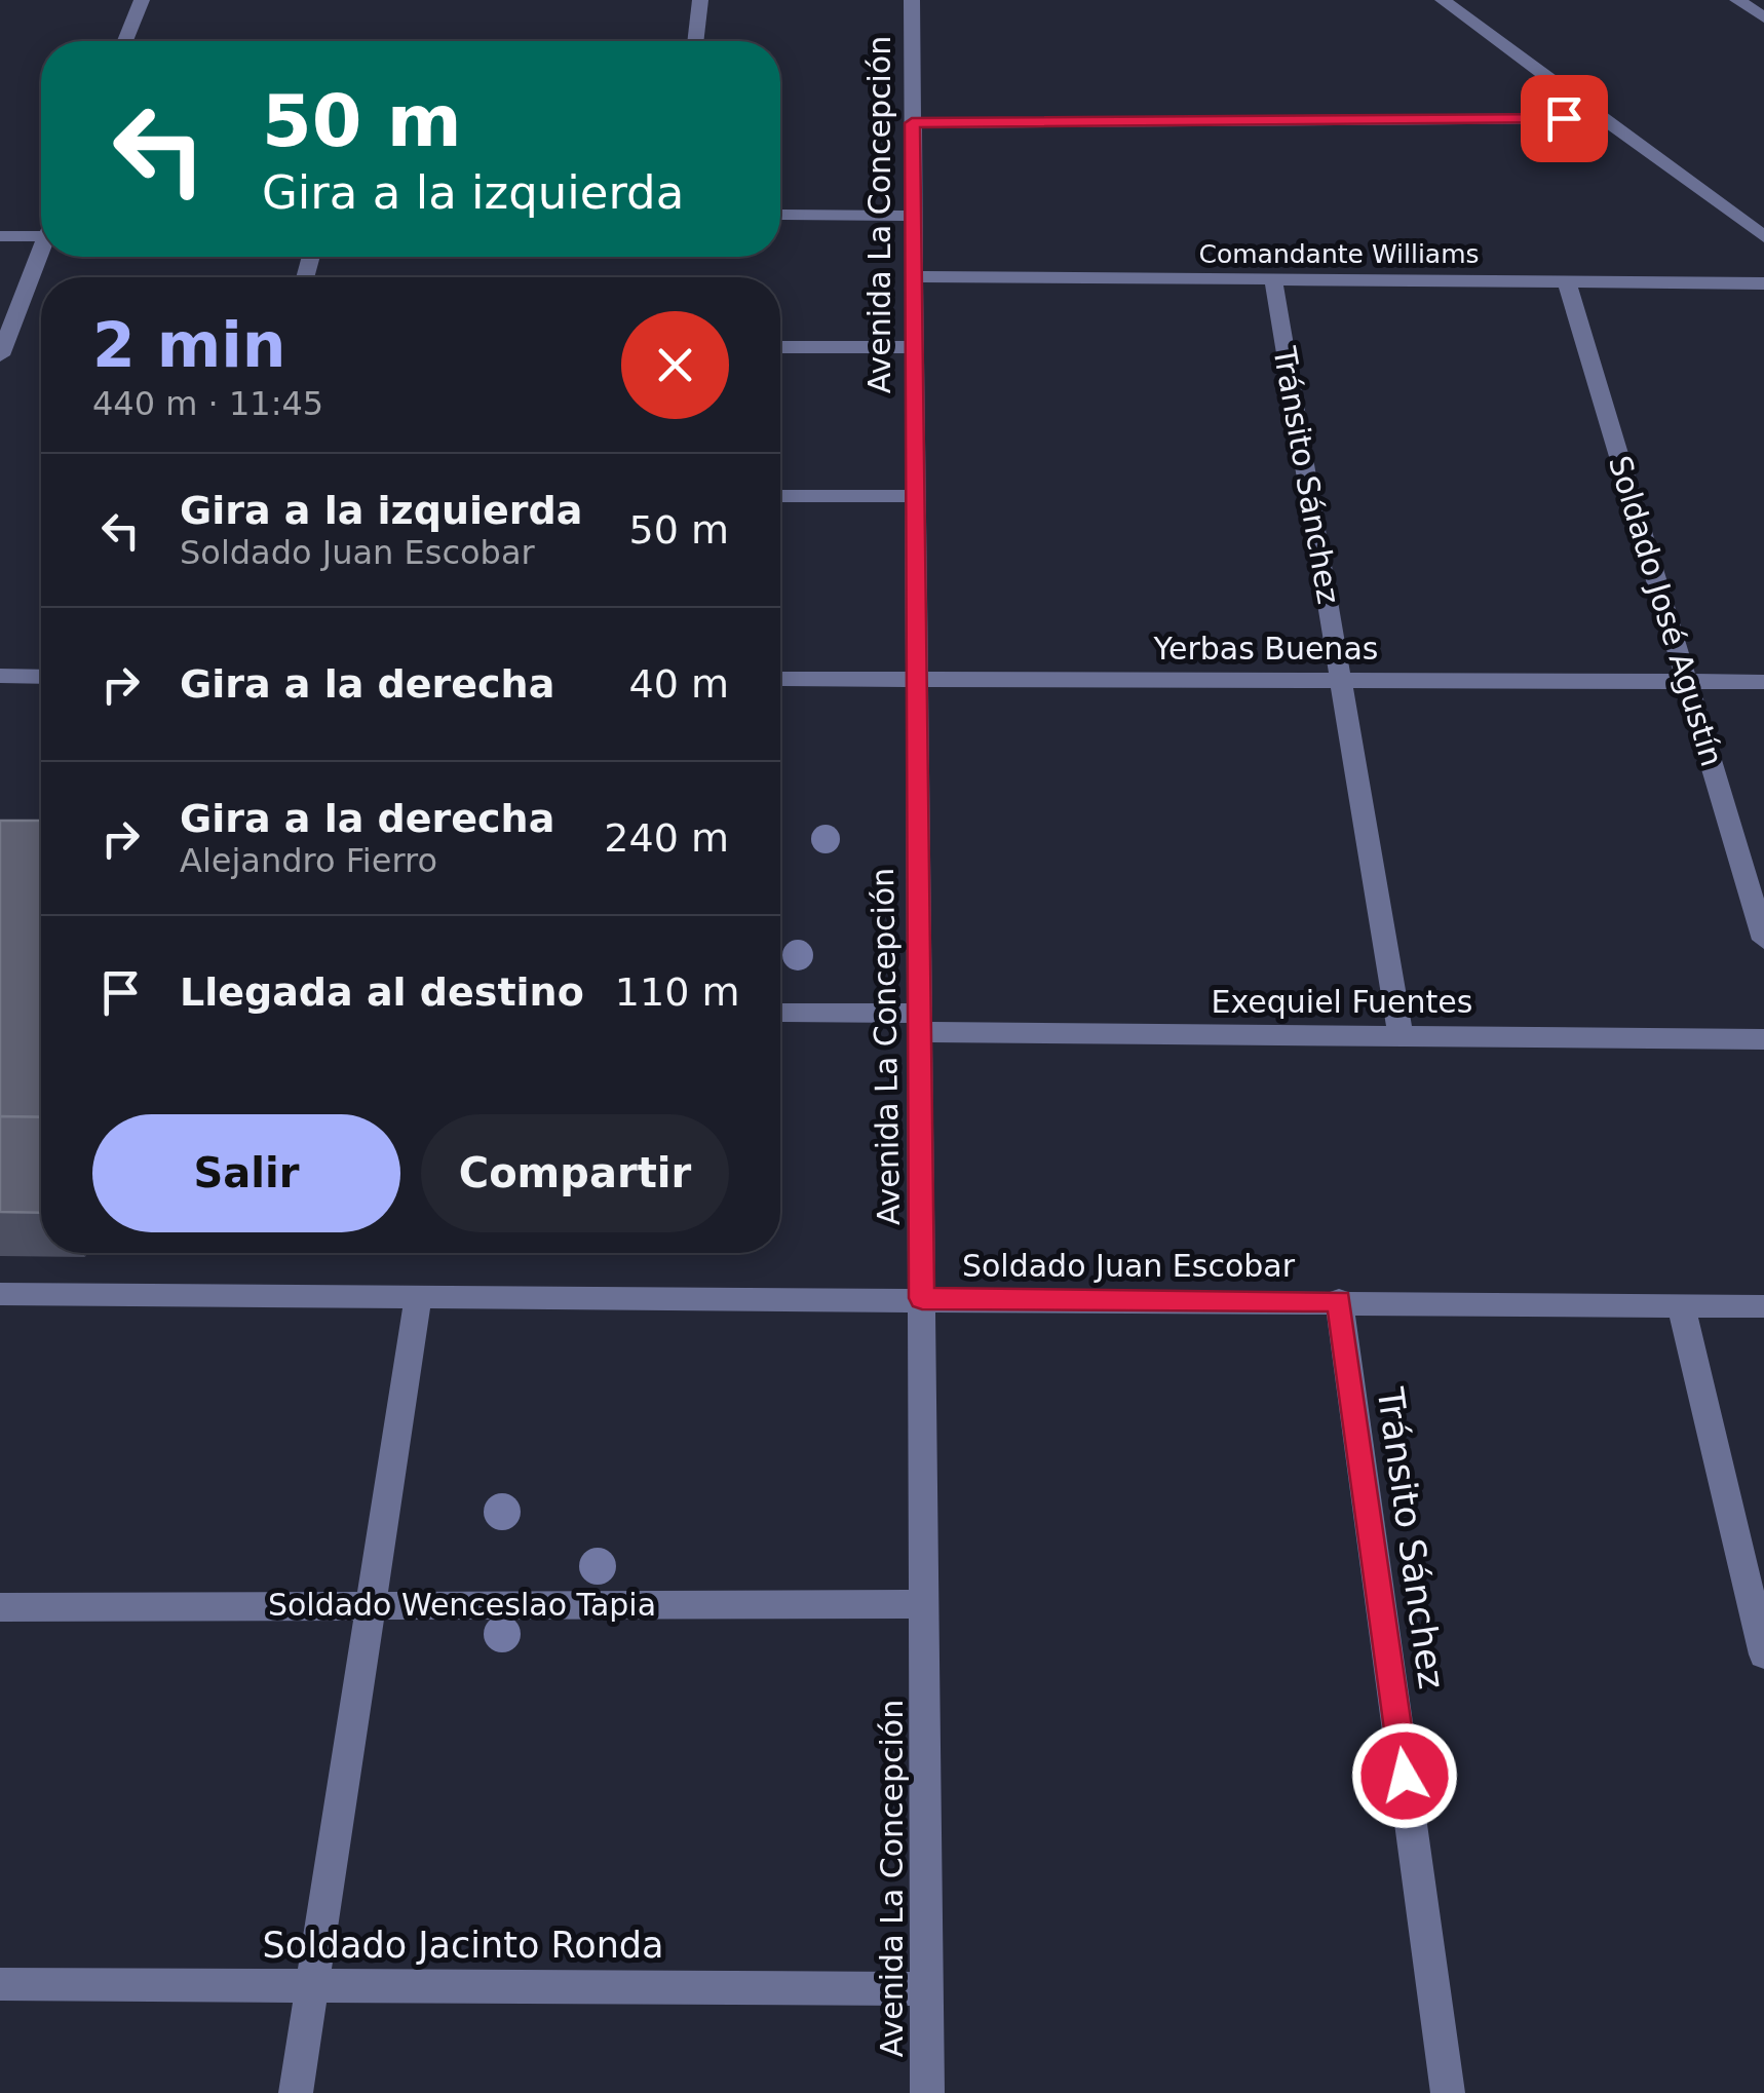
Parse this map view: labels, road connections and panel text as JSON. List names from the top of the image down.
{
  "streets": {
    "street": [
      "Avenida La Concepción",
      "Comandante Williams",
      "Tránsito Sánchez",
      "Soldado José Agustín",
      "Yerbas Buenas",
      "Exequiel Fuentes",
      "Soldado Juan Escobar",
      "Soldado Wenceslao Tapia",
      "Soldado Jacinto Ronda"
    ]
  },
  "crossings": [
    ["Avenida La Concepción", "Comandante Williams"],
    ["Avenida La Concepción", "Yerbas Buenas"],
    ["Avenida La Concepción", "Exequiel Fuentes"],
    ["Avenida La Concepción", "Soldado Juan Escobar"],
    ["Avenida La Concepción", "Soldado Wenceslao Tapia"],
    ["Avenida La Concepción", "Soldado Jacinto Ronda"],
    ["Comandante Williams", "Tránsito Sánchez"],
    ["Comandante Williams", "Soldado José Agustín"],
    ["Tránsito Sánchez", "Yerbas Buenas"],
    ["Tránsito Sánchez", "Exequiel Fuentes"],
    ["Tránsito Sánchez", "Soldado Juan Escobar"],
    ["Soldado José Agustín", "Yerbas Buenas"]
  ],
  "page": {
    "turn": ["50 m", "Gira a la izquierda"],
    "heading": ["2 min", "440 m · 11:45"],
    "list": [
      {
        "name": "Gira a la izquierda",
        "note": "Soldado Juan Escobar",
        "value": "50 m"
      },
      {
        "name": "Gira a la derecha",
        "value": "40 m"
      },
      {
        "name": "Gira a la derecha",
        "note": "Alejandro Fierro",
        "value": "240 m"
      },
      {
        "name": "Llegada al destino",
        "value": "110 m"
      }
    ],
    "buttons": ["Salir", "Compartir"]
  }
}
